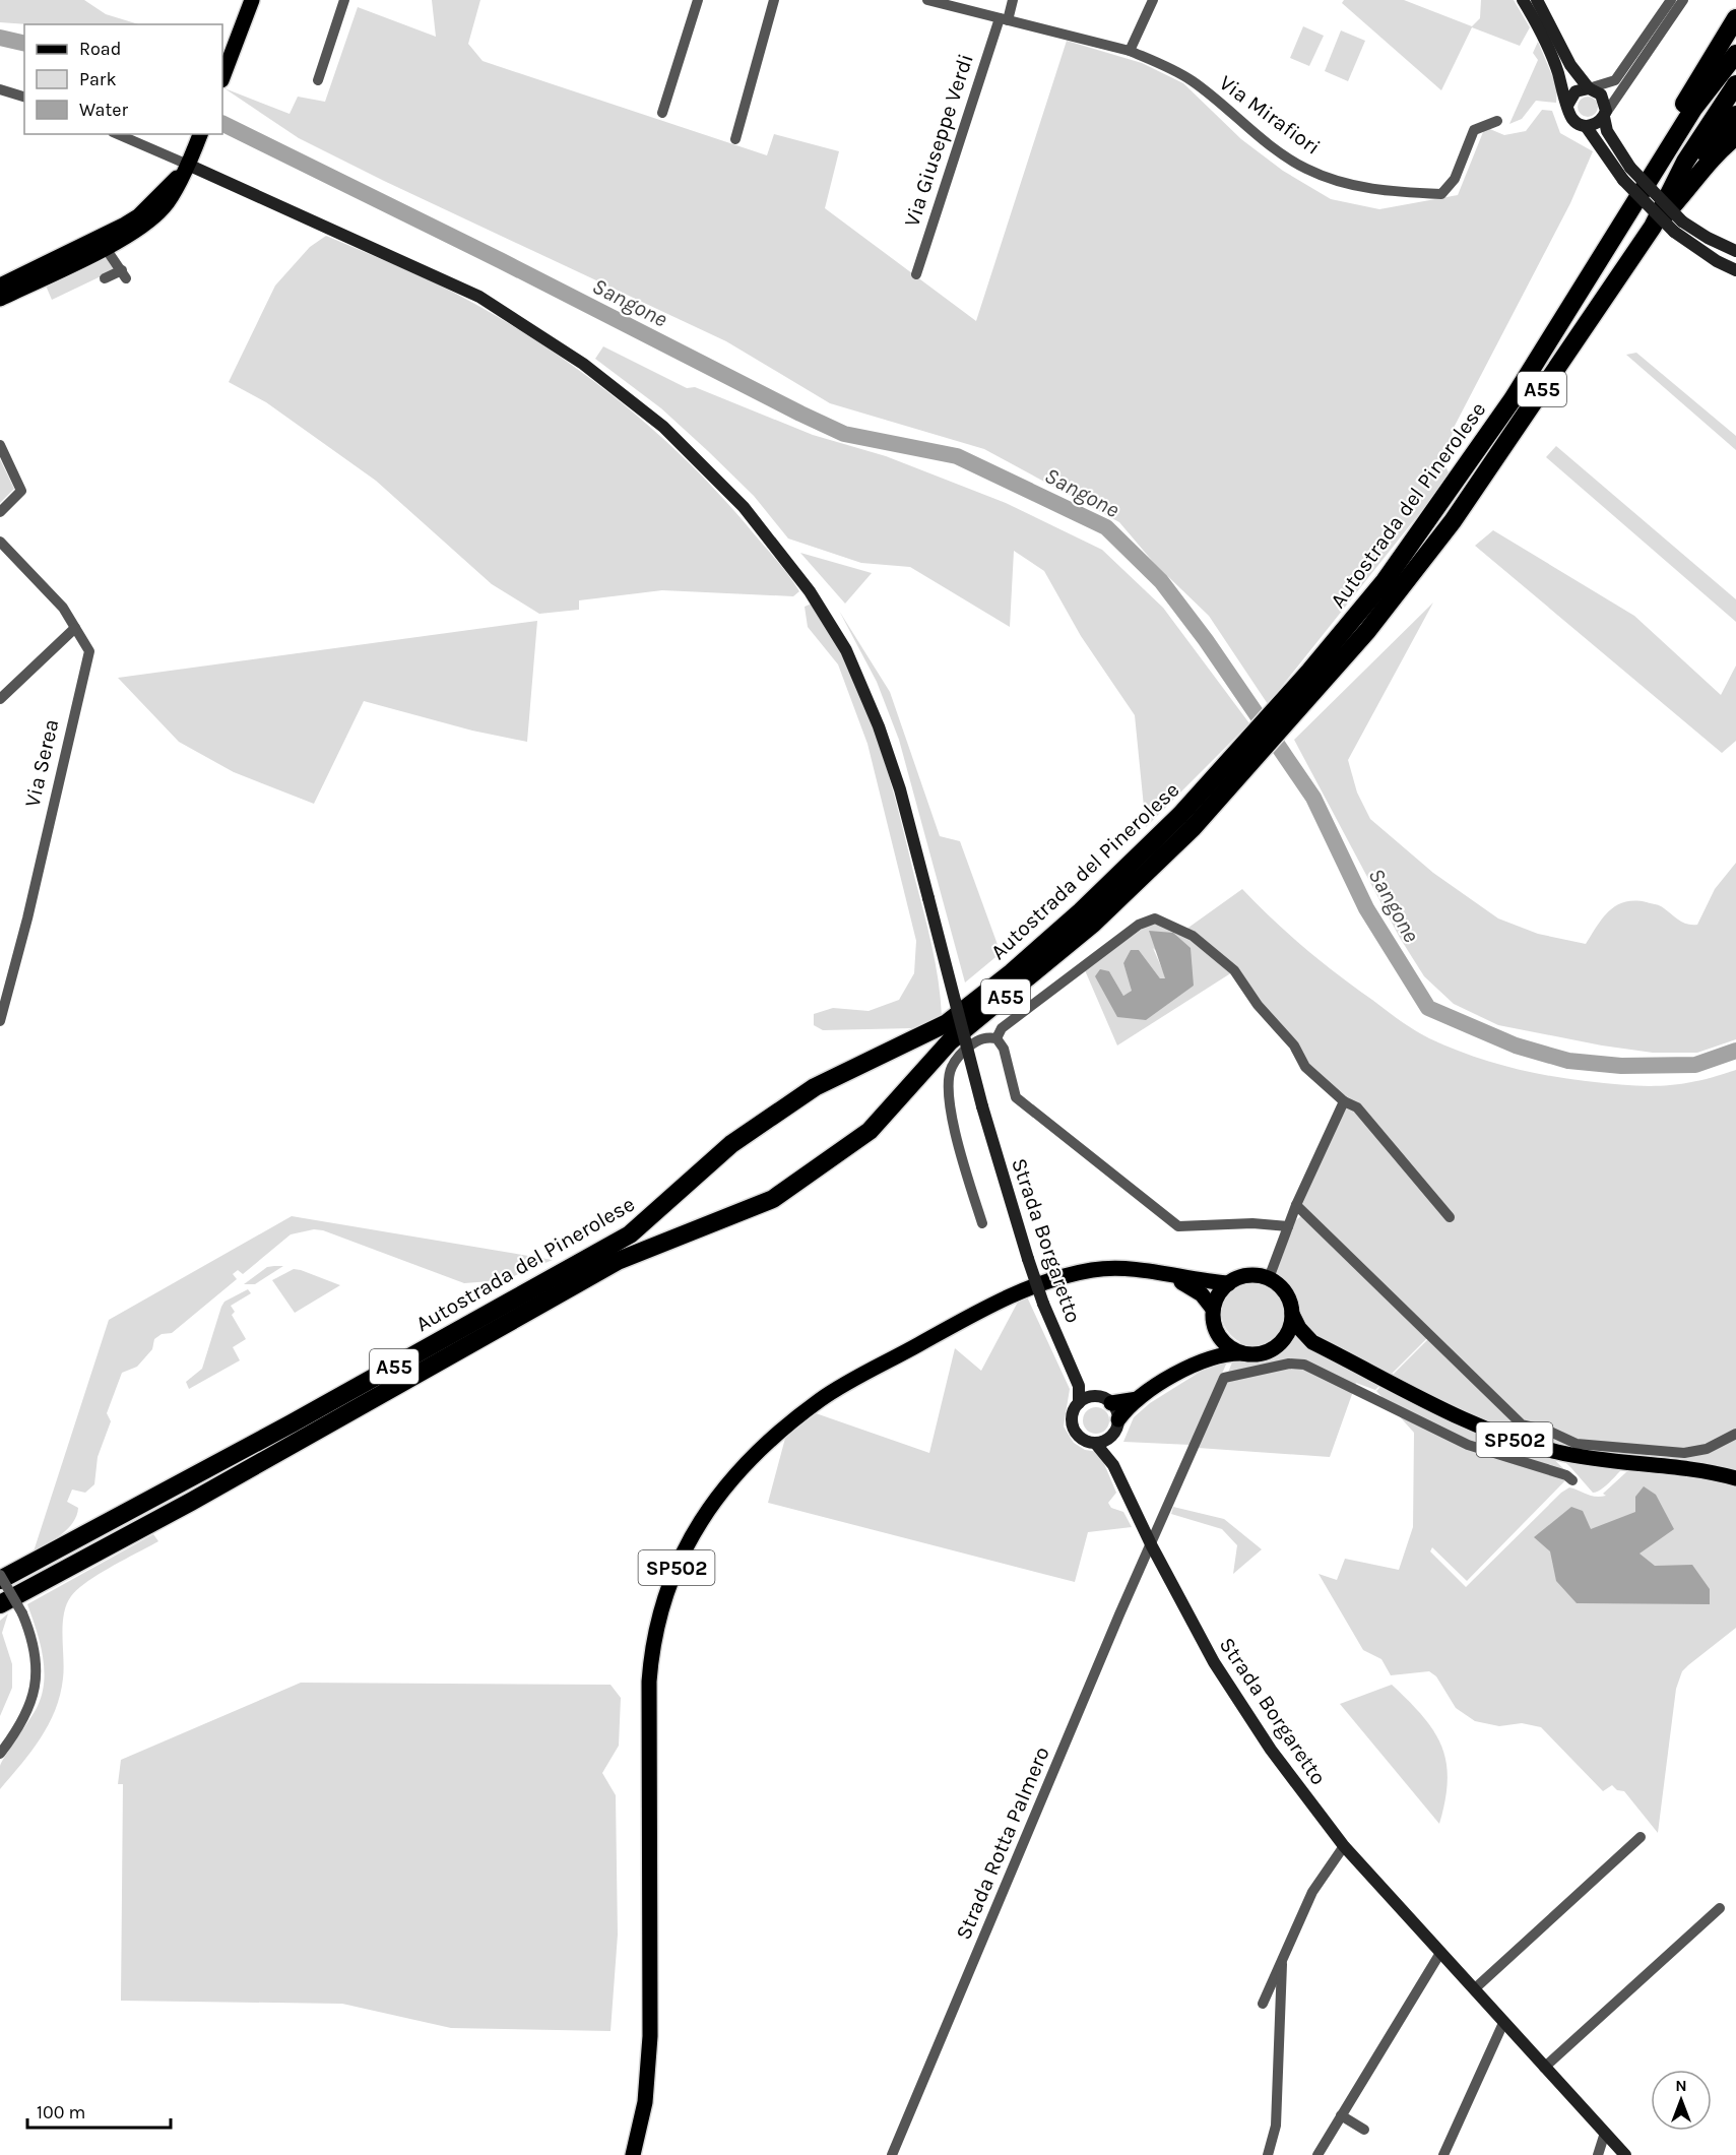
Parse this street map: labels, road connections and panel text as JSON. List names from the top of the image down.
{
  "streets": {
    "highway": ["A55", "Autostrada del Pinerolese"],
    "main road": ["SP502"],
    "street": [
      "Via Mirafiori",
      "Via Giuseppe Verdi",
      "Via Serea",
      "Strada Borgaretto",
      "Strada Rotta Palmero"
    ]
  },
  "crossings": [
    ["Via Mirafiori", "Via Giuseppe Verdi"],
    ["Strada Borgaretto", "Strada Rotta Palmero"]
  ],
  "water": ["Sangone"],
  "legend": ["Road", "Park", "Water"],
  "scale_bar": "100 m",
  "north": "top"
}
